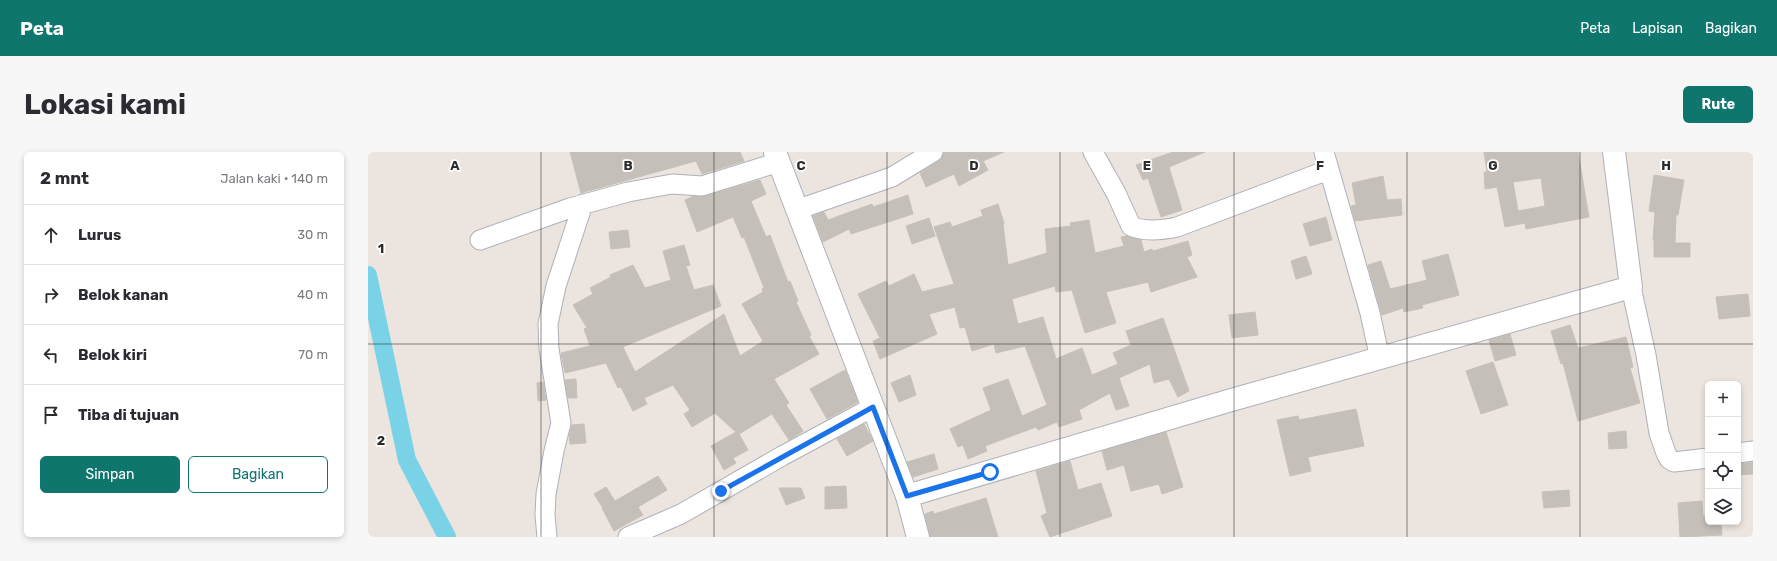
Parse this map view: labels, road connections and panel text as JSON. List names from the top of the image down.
{
  "page": {
    "header": "Peta",
    "nav": ["Peta", "Lapisan", "Bagikan"],
    "buttons": [
      "Rute",
      ["Simpan", "Bagikan"]
    ],
    "title": "Lokasi kami",
    "heading": ["2 mnt", "Jalan kaki · 140 m"],
    "list": [
      ["Lurus", "30 m"],
      ["Belok kanan", "40 m"],
      ["Belok kiri", "70 m"],
      "Tiba di tujuan"
    ],
    "map_buttons": ["+", "−"]
  },
  "grid": {
    "columns": [
      "A",
      "B",
      "C",
      "D",
      "E",
      "F",
      "G",
      "H"
    ],
    "rows": ["1", "2"]
  }
}
